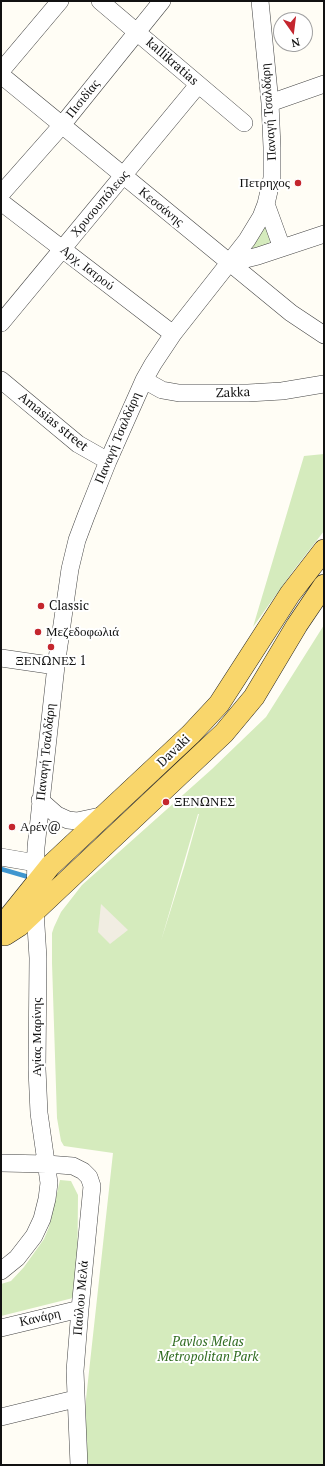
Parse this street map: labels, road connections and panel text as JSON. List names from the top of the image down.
{
  "streets": {
    "main road": ["Davaki"],
    "street": [
      "kallikratias",
      "Πισιδίας",
      "Παναγή Τσαλδάρη",
      "Χρυσουπόλεως",
      "Κεσσάνης",
      "Αρχ. Ιατρού",
      "Zakka",
      "Amasias street",
      "Αγίας Μαρίνης",
      "Παύλου Μελά",
      "Κανάρη"
    ]
  },
  "crossings": [
    ["kallikratias", "Πισιδίας"],
    ["kallikratias", "Χρυσουπόλεως"],
    ["Πισιδίας", "Κεσσάνης"],
    ["Παναγή Τσαλδάρη", "Κεσσάνης"],
    ["Παναγή Τσαλδάρη", "Αρχ. Ιατρού"],
    ["Παναγή Τσαλδάρη", "Zakka"],
    ["Παναγή Τσαλδάρη", "Amasias street"],
    ["Παναγή Τσαλδάρη", "Davaki"],
    ["Παναγή Τσαλδάρη", "Αγίας Μαρίνης"],
    ["Χρυσουπόλεως", "Κεσσάνης"],
    ["Χρυσουπόλεως", "Αρχ. Ιατρού"],
    ["Davaki", "Αγίας Μαρίνης"],
    ["Αγίας Μαρίνης", "Παύλου Μελά"],
    ["Παύλου Μελά", "Κανάρη"]
  ],
  "parks": ["Pavlos Melas Metropolitan Park"],
  "places": [
    "Πετρηχος",
    "Classic",
    "Μεζεδοφωλιά",
    "ΞΕΝΩΝΕΣ 1",
    "ΞΕΝΩΝΕΣ",
    "Αρέν@"
  ],
  "north": "bottom"
}
